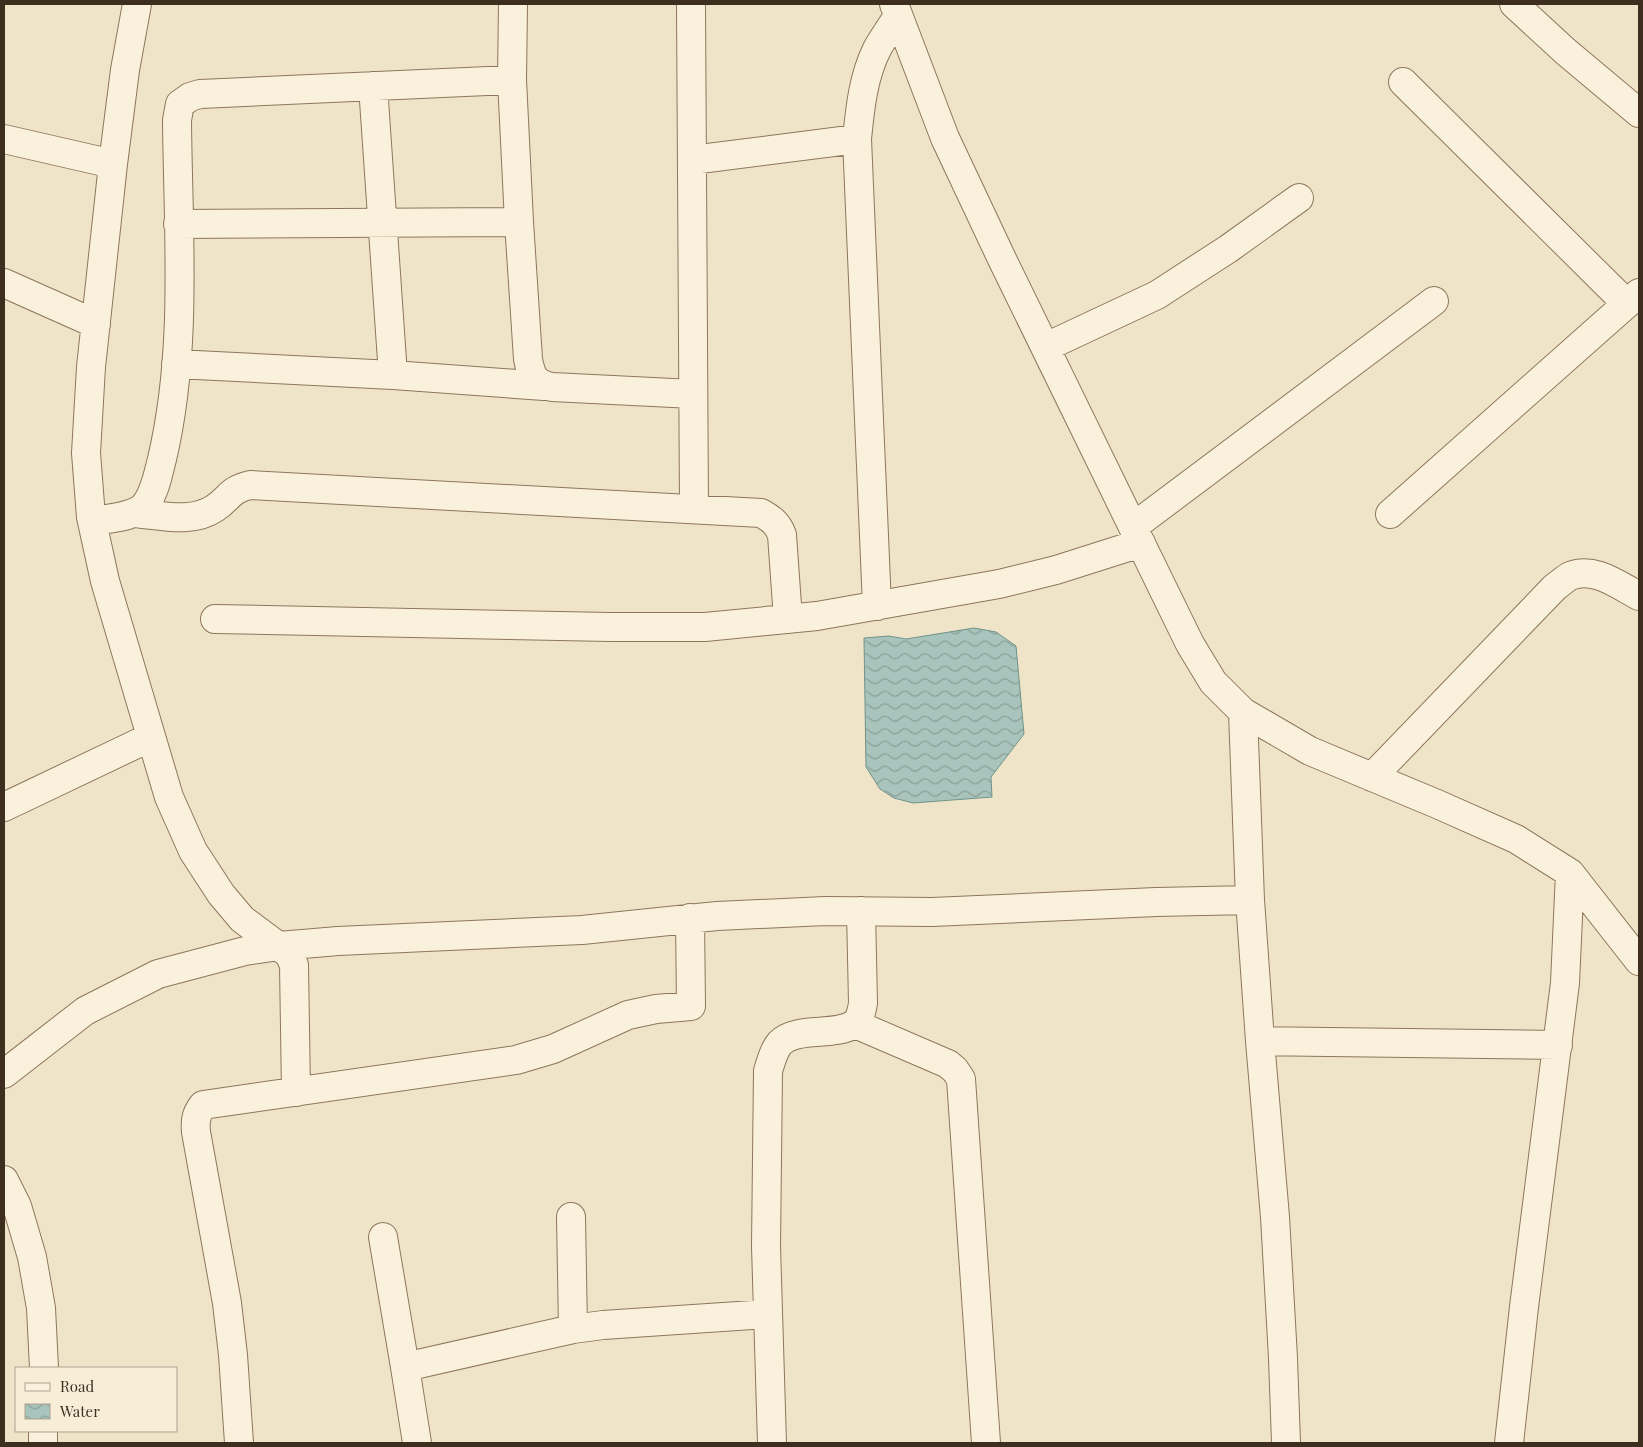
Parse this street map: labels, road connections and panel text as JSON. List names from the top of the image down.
{
  "legend": ["Road", "Water"]
}
